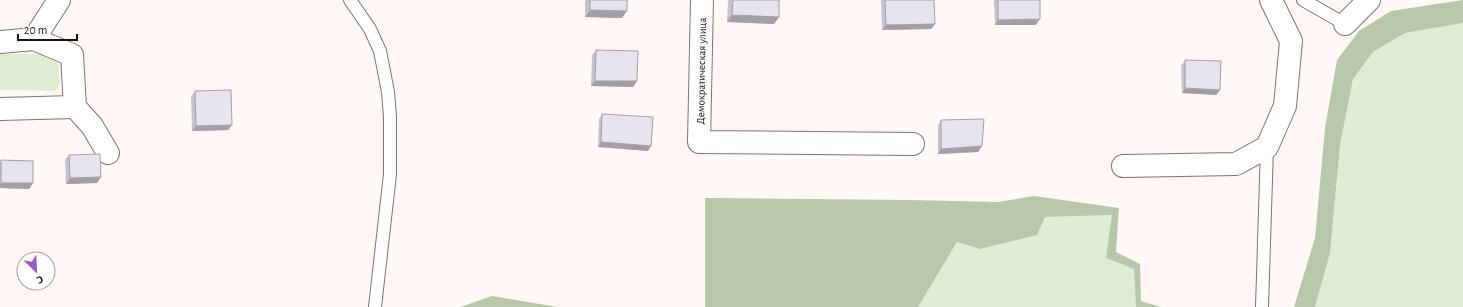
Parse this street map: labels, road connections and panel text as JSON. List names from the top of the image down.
{
  "streets": {
    "street": ["Демократическая улица"]
  },
  "scale_bar": "20 m",
  "north": "bottom right"
}
